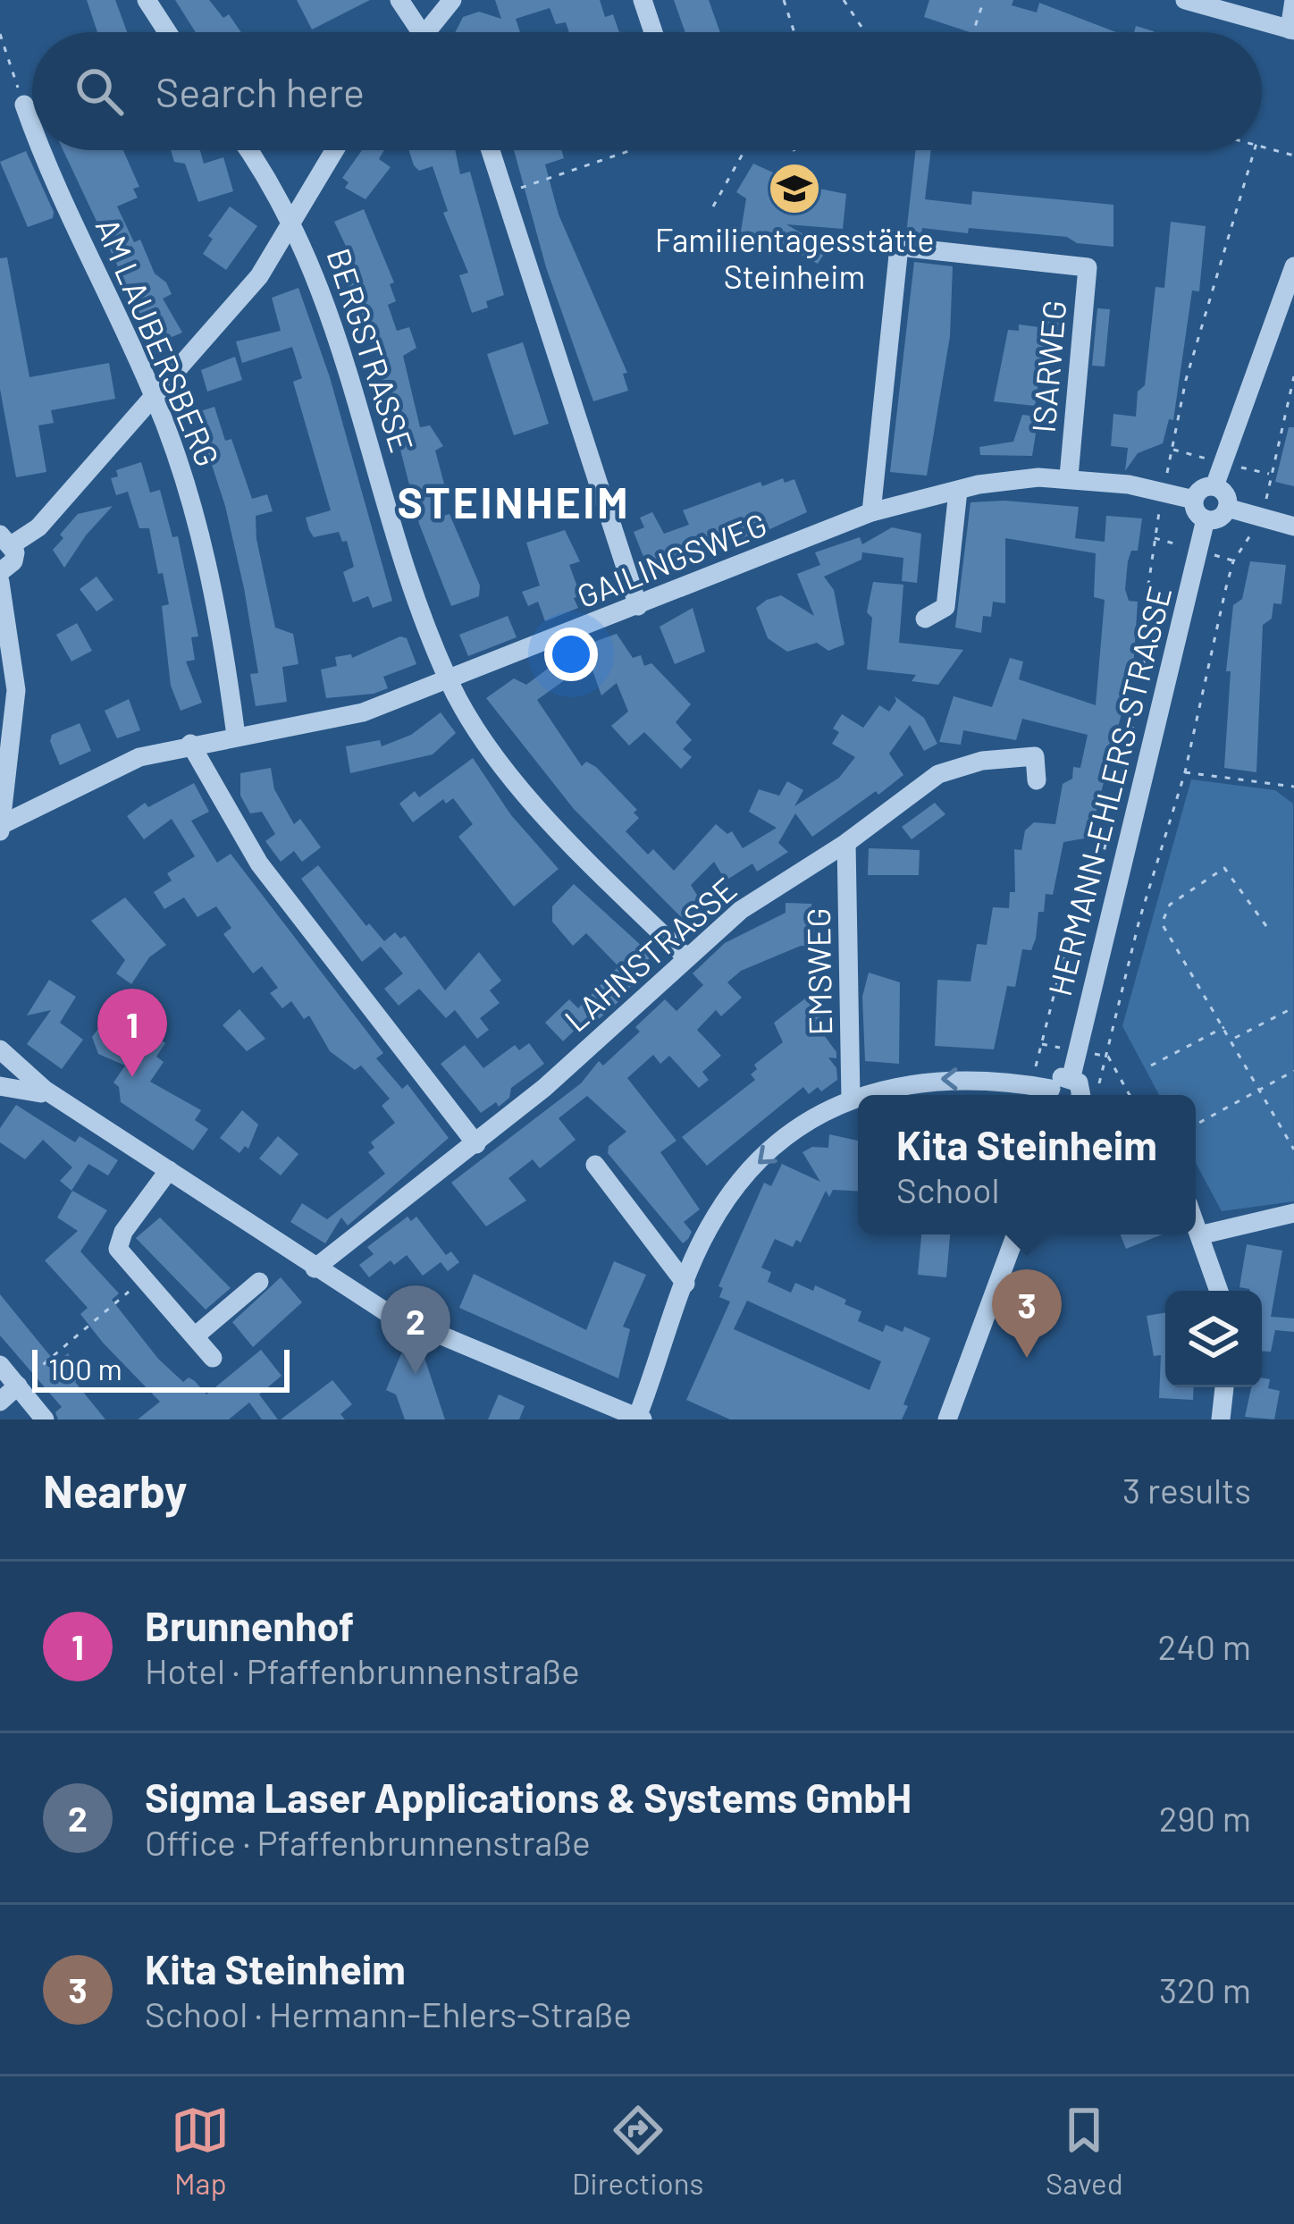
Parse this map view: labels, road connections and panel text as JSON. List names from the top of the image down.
{
  "streets": {
    "street": [
      "AM LAUBERSBERG",
      "BERGSTRASSE",
      "ISARWEG",
      "GAILINGSWEG",
      "HERMANN-EHLERS-STRASSE",
      "LAHNSTRASSE",
      "EMSWEG"
    ]
  },
  "crossings": [
    ["AM LAUBERSBERG", "GAILINGSWEG"],
    ["BERGSTRASSE", "GAILINGSWEG"],
    ["BERGSTRASSE", "LAHNSTRASSE"],
    ["ISARWEG", "GAILINGSWEG"],
    ["GAILINGSWEG", "HERMANN-EHLERS-STRASSE"],
    ["LAHNSTRASSE", "EMSWEG"]
  ],
  "districts": ["STEINHEIM"],
  "places": {
    "school or university": ["Familientagesstätte Steinheim"]
  },
  "scale_bar": "100 m",
  "page": {
    "search": "Search here",
    "pins": ["1", "3", "2"],
    "popup": ["Kita Steinheim", "School"],
    "scale": "100 m",
    "heading": ["Nearby", "3 results"],
    "list": [
      {
        "mark": "1",
        "name": "Brunnenhof",
        "note": "Hotel · Pfaffenbrunnenstraße",
        "value": "240 m"
      },
      {
        "mark": "2",
        "name": "Sigma Laser Applications & Systems GmbH",
        "note": "Office · Pfaffenbrunnenstraße",
        "value": "290 m"
      },
      {
        "mark": "3",
        "name": "Kita Steinheim",
        "note": "School · Hermann-Ehlers-Straße",
        "value": "320 m"
      }
    ],
    "nav": ["Map", "Directions", "Saved"]
  }
}
